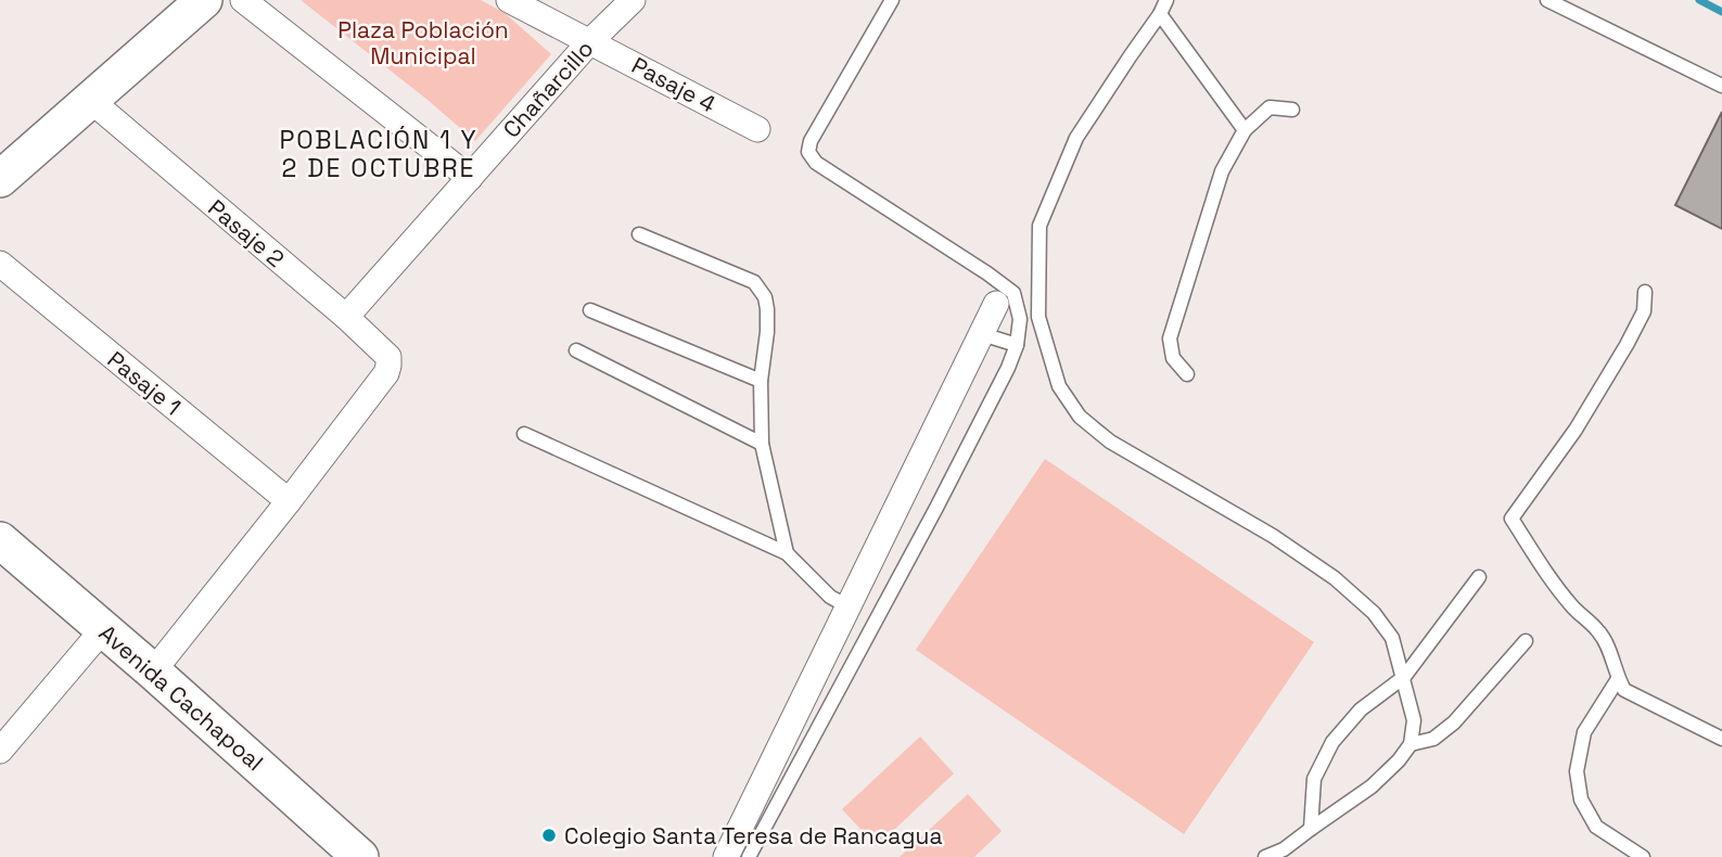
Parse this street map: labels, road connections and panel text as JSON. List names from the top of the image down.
{
  "streets": {
    "main road": ["Avenida Cachapoal"],
    "street": [
      "Pasaje 4",
      "Chañarcillo",
      "Pasaje 2",
      "Pasaje 1"
    ]
  },
  "crossings": [
    ["Pasaje 4", "Chañarcillo"],
    ["Chañarcillo", "Pasaje 2"],
    ["Pasaje 2", "Pasaje 1"]
  ],
  "districts": ["POBLACIÓN 1 Y 2 DE OCTUBRE"],
  "parks": ["Plaza Población Municipal"],
  "places": ["Colegio Santa Teresa de Rancagua"]
}
